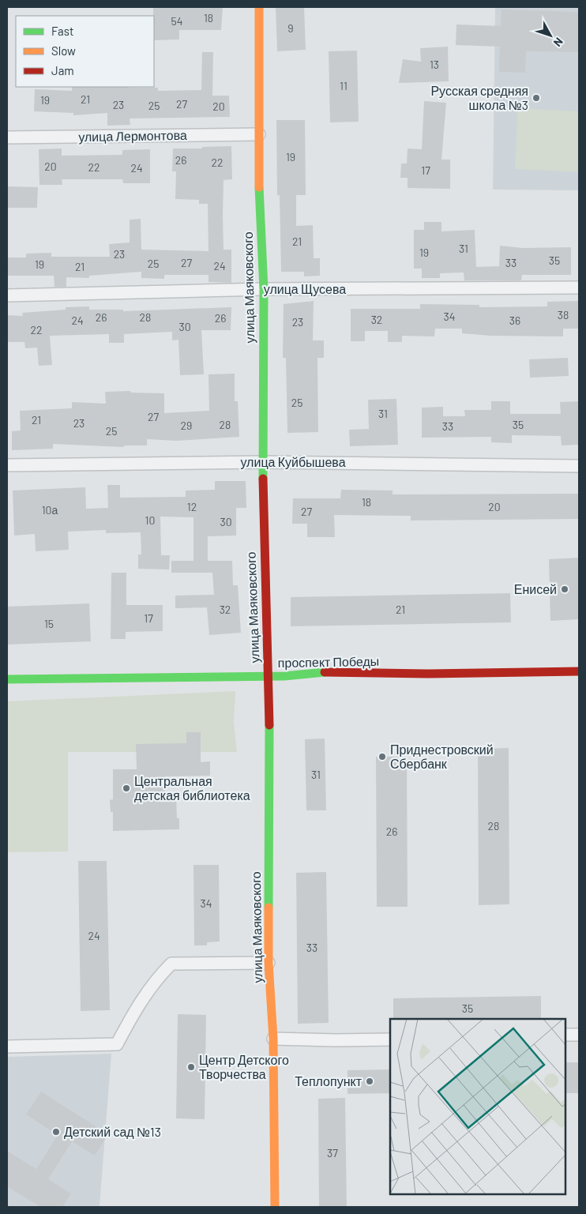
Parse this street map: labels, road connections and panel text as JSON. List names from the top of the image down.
{
  "streets": {
    "street": [
      "улица Лермонтова",
      "улица Маяковского",
      "улица Щусева",
      "улица Куйбышева",
      "проспект Победы"
    ]
  },
  "crossings": [
    ["улица Лермонтова", "улица Маяковского"],
    ["улица Маяковского", "улица Щусева"],
    ["улица Маяковского", "улица Куйбышева"],
    ["улица Маяковского", "проспект Победы"]
  ],
  "places": [
    "Русская средняя школа №3",
    "Енисей",
    "Приднестровский Сбербанк",
    "Центральная детская библиотека",
    "Центр Детского Творчества",
    "Теплопункт",
    "Детский сад №13"
  ],
  "house_numbers": [
    "18",
    "54",
    "9",
    "13",
    "11",
    "21",
    "19",
    "27",
    "23",
    "25",
    "20",
    "19",
    "26",
    "22",
    "20",
    "22",
    "24",
    "17",
    "21",
    "31",
    "19",
    "23",
    "35",
    "27",
    "33",
    "25",
    "19",
    "24",
    "21",
    "38",
    "34",
    "26",
    "28",
    "26",
    "32",
    "24",
    "36",
    "23",
    "30",
    "22",
    "25",
    "31",
    "27",
    "21",
    "23",
    "28",
    "35",
    "29",
    "33",
    "25",
    "18",
    "12",
    "20",
    "10а",
    "27",
    "10",
    "30",
    "32",
    "21",
    "17",
    "15",
    "31",
    "28",
    "26",
    "34",
    "24",
    "33",
    "35",
    "37"
  ],
  "legend": ["Fast", "Slow", "Jam"],
  "north": "bottom right"
}
